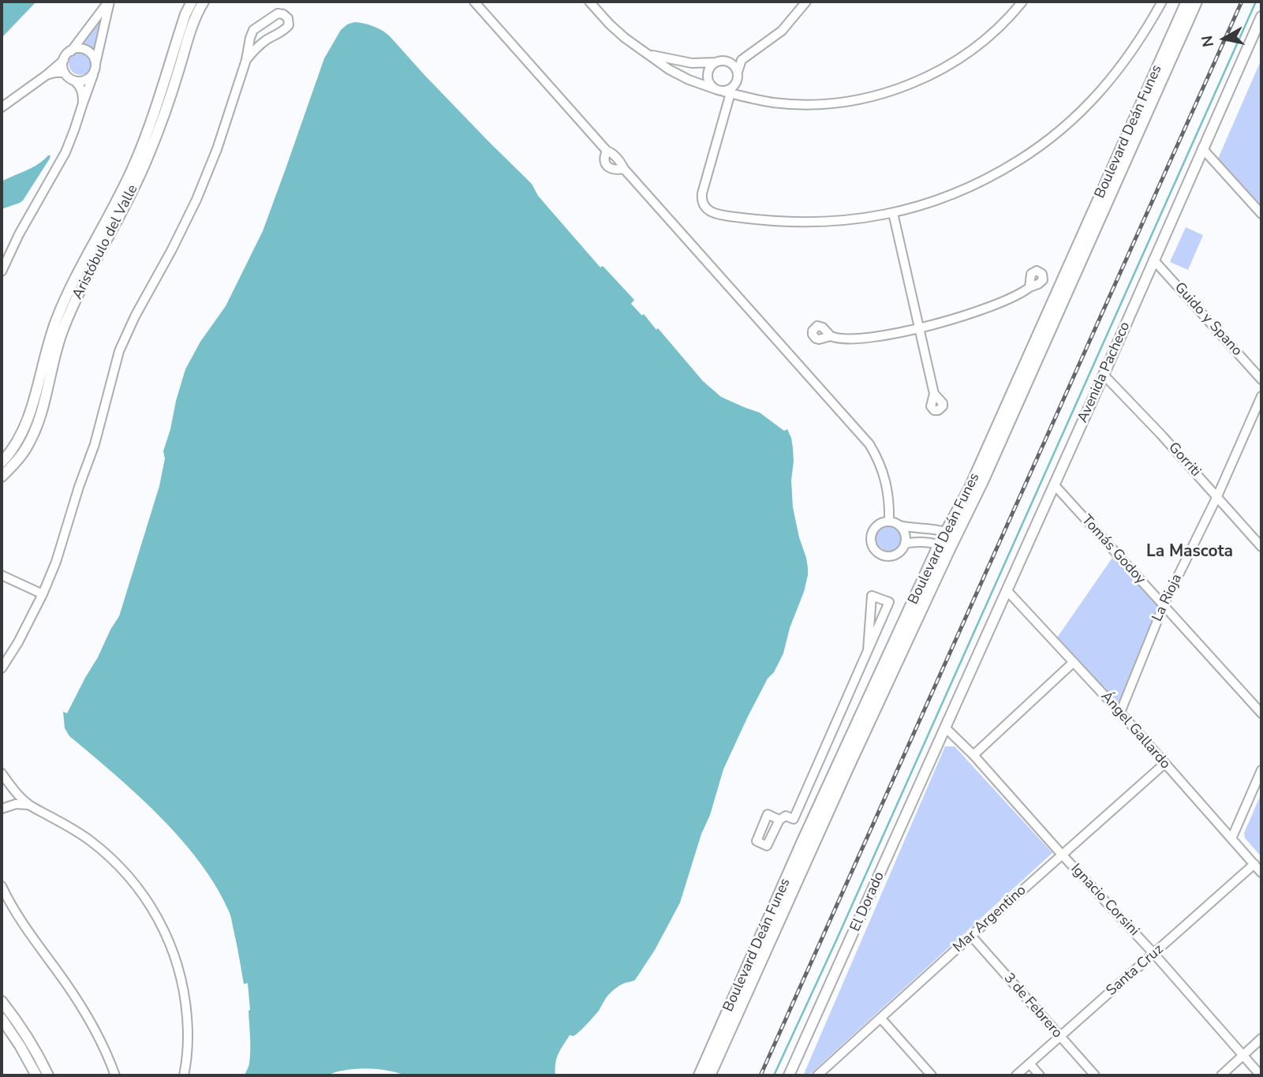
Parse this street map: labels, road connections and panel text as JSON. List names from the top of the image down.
{
  "streets": {
    "main road": ["Boulevard Deán Funes"],
    "street": [
      "Aristóbulo del Valle",
      "Guido y Spano",
      "Avenida Pacheco",
      "Gorriti",
      "Tomás Godoy",
      "La Rioja",
      "Ángel Gallardo",
      "Ignacio Corsini",
      "El Dorado",
      "Mar Argentino",
      "Santa Cruz",
      "3 de Febrero"
    ]
  },
  "crossings": [
    ["Guido y Spano", "Avenida Pacheco"],
    ["Avenida Pacheco", "Gorriti"],
    ["Avenida Pacheco", "Tomás Godoy"],
    ["Avenida Pacheco", "Ángel Gallardo"],
    ["Avenida Pacheco", "Ignacio Corsini"],
    ["Avenida Pacheco", "El Dorado"],
    ["Gorriti", "La Rioja"],
    ["Tomás Godoy", "La Rioja"],
    ["La Rioja", "Ángel Gallardo"],
    ["Ángel Gallardo", "Mar Argentino"],
    ["Ángel Gallardo", "Santa Cruz"],
    ["Ignacio Corsini", "El Dorado"],
    ["Ignacio Corsini", "Mar Argentino"],
    ["Ignacio Corsini", "Santa Cruz"],
    ["Mar Argentino", "3 de Febrero"],
    ["Santa Cruz", "3 de Febrero"]
  ],
  "districts": ["La Mascota"],
  "north": "left"
}
